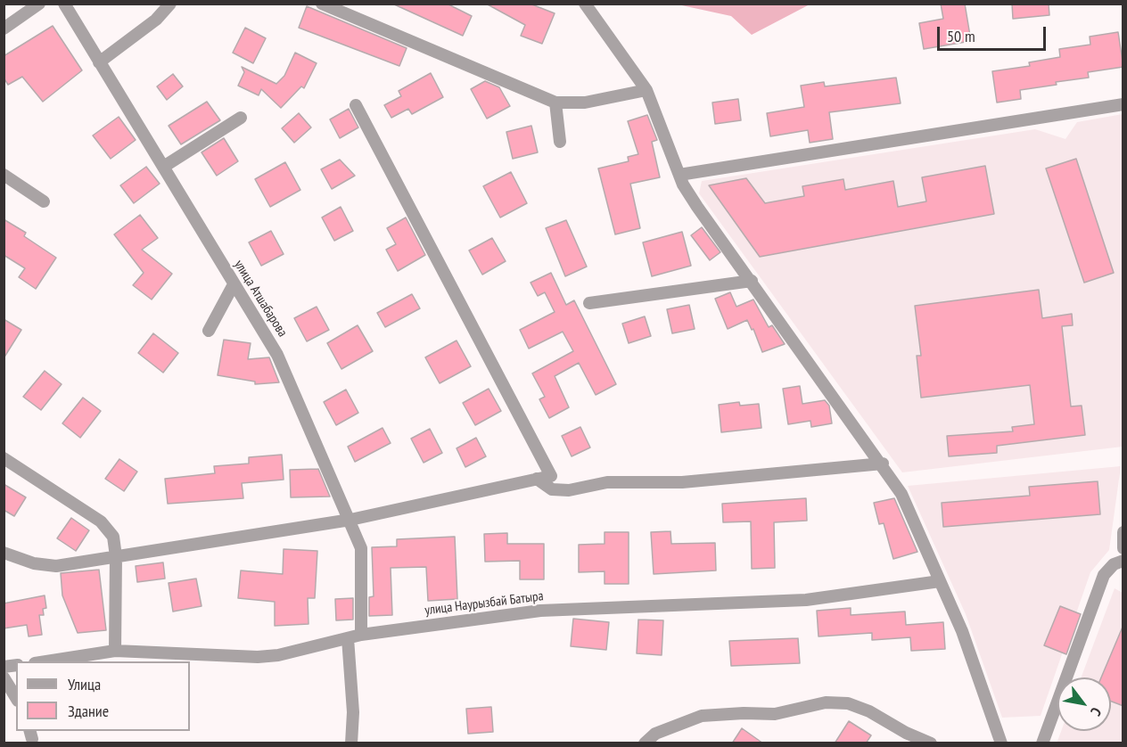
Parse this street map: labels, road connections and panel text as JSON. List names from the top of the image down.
{
  "streets": {
    "street": ["улица Атшабарова", "улица Наурызбай Батыра"]
  },
  "crossings": [
    ["улица Атшабарова", "улица Наурызбай Батыра"]
  ],
  "legend": ["Улица", "Здание"],
  "scale_bar": "50 m",
  "north": "bottom right"
}
